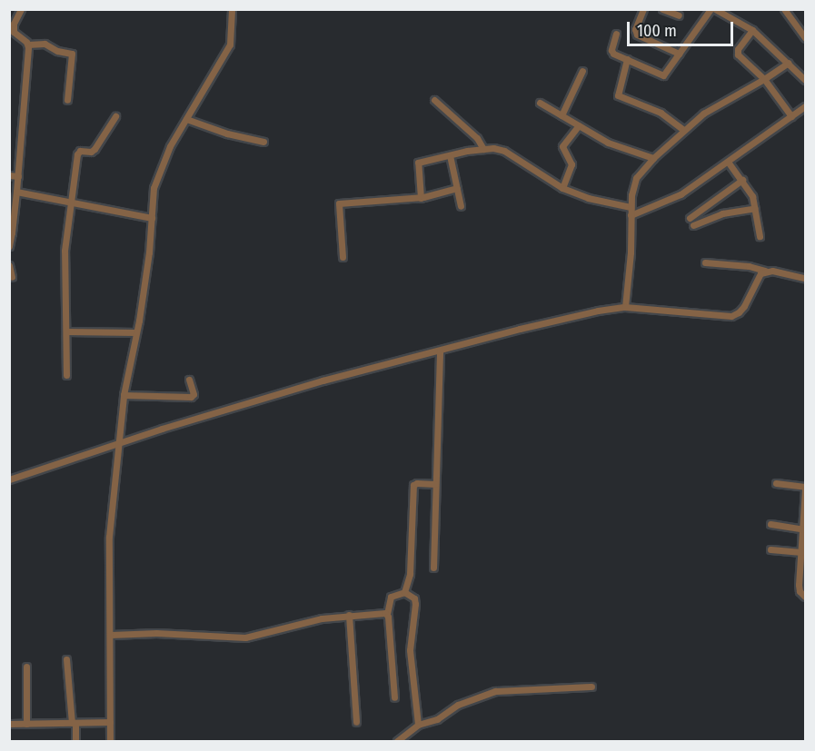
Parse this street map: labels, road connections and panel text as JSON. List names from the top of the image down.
{
  "scale_bar": "100 m"
}
